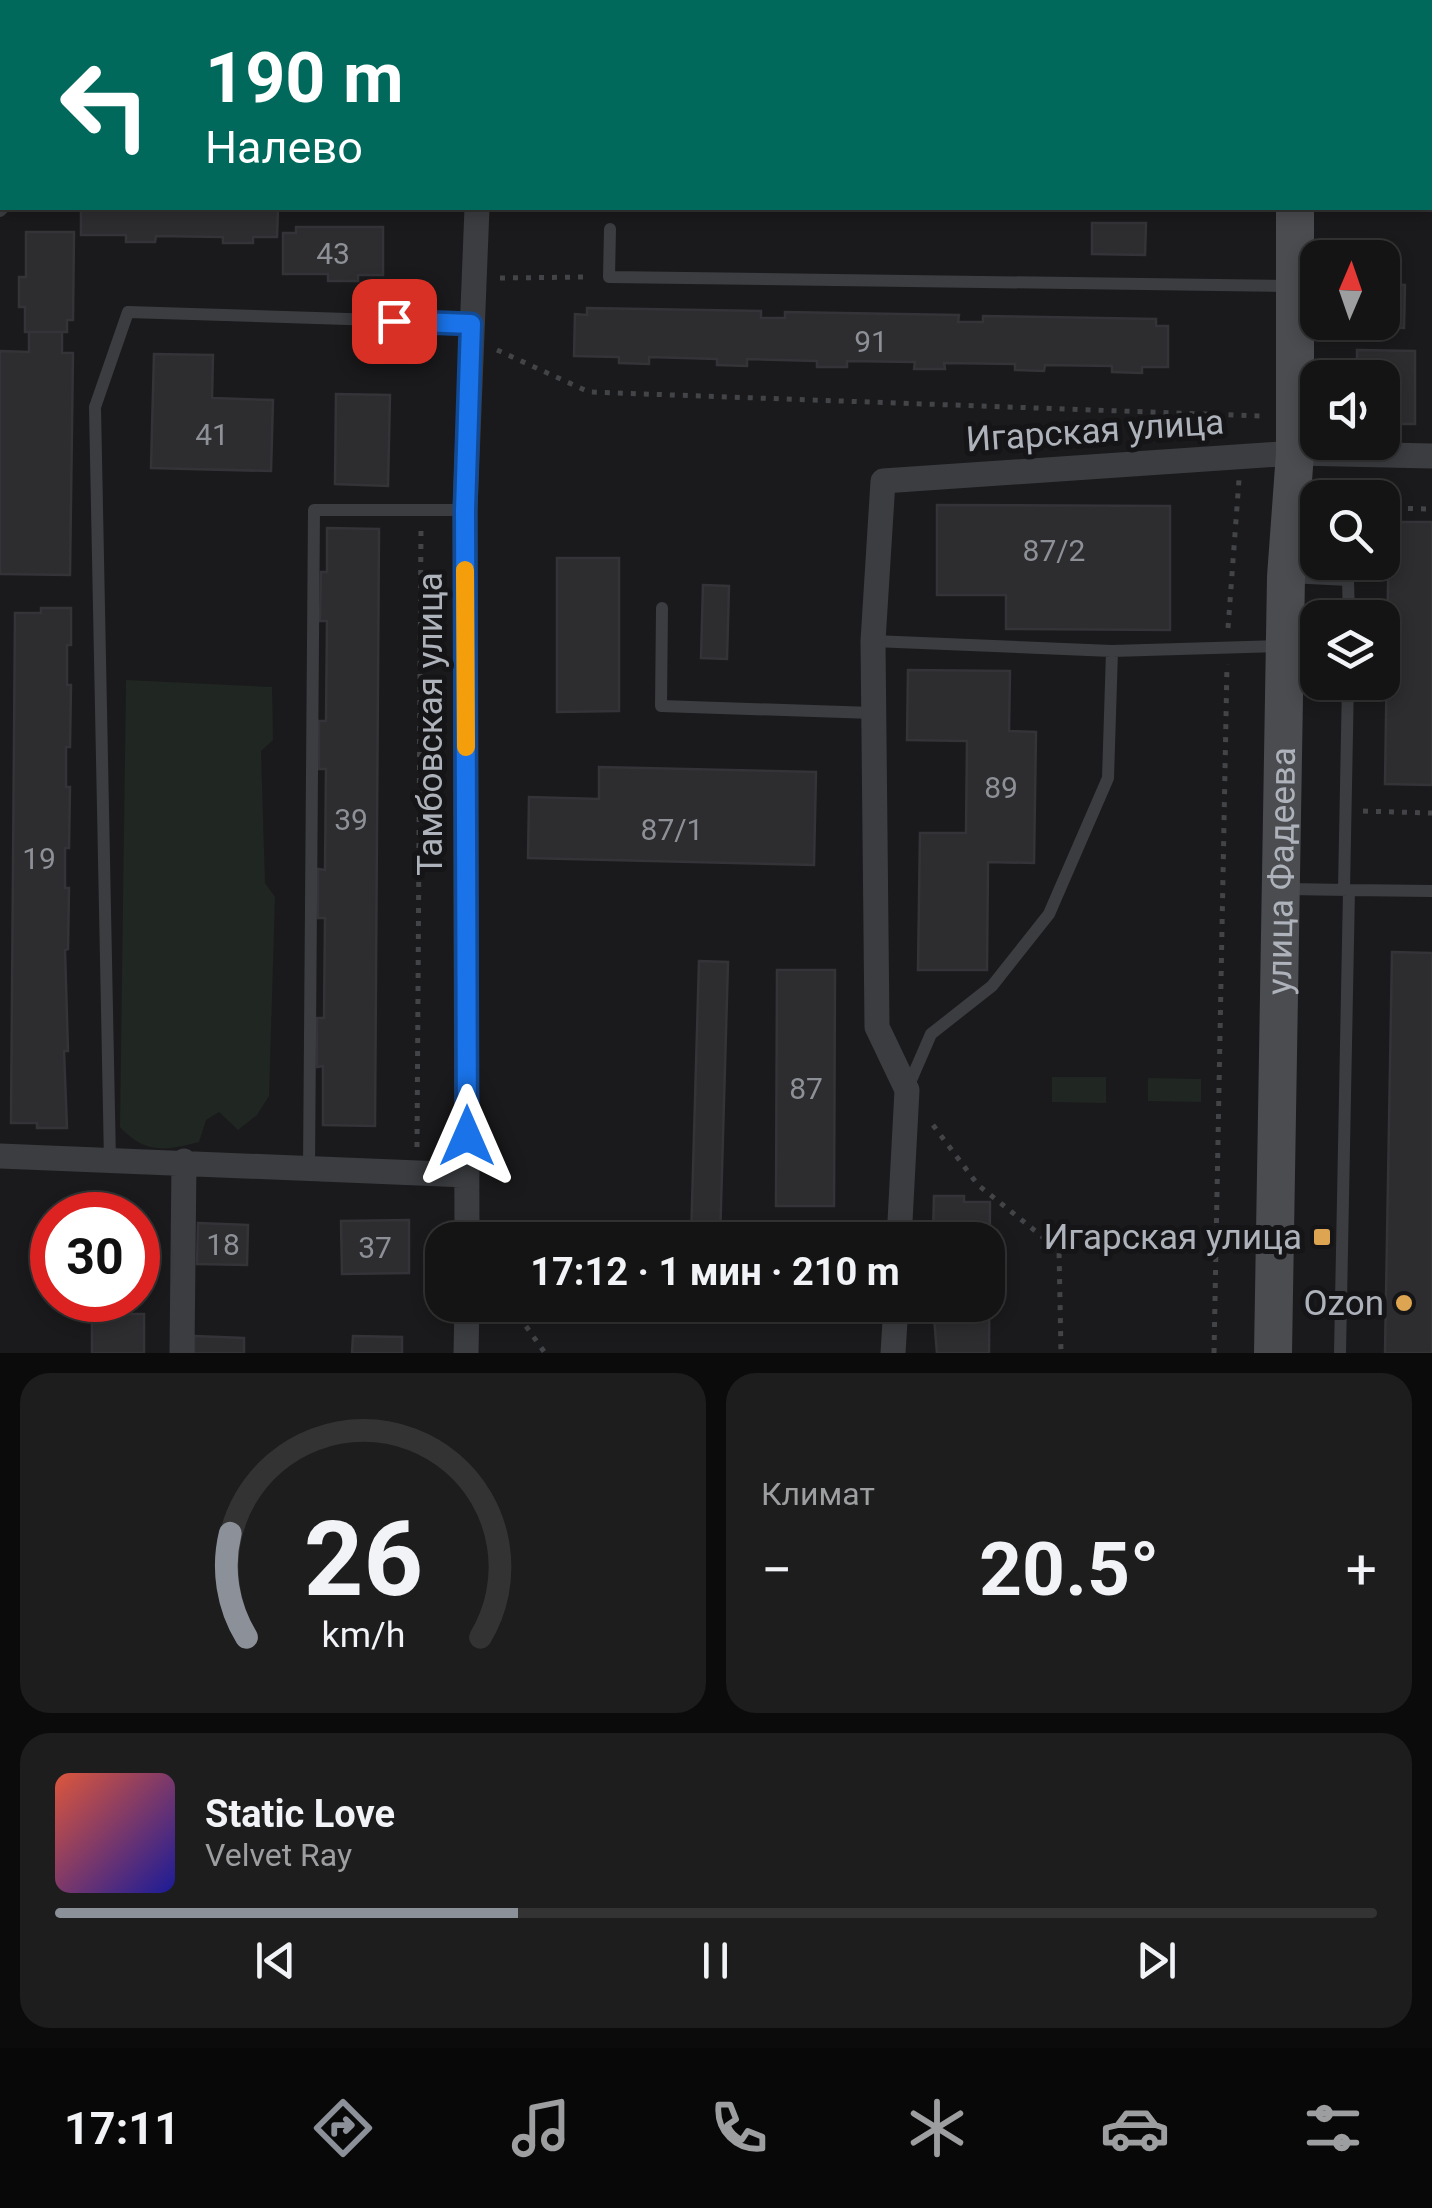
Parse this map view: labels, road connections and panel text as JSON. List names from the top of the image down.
{
  "streets": {
    "street": ["Игарская улица", "Тамбовская улица", "улица Фадеева"]
  },
  "crossings": [
    ["Игарская улица", "улица Фадеева"]
  ],
  "places": {
    "transit": ["Игарская улица"],
    "other": ["Ozon"]
  },
  "house_numbers": [
    "43",
    "91",
    "41",
    "87/2",
    "89",
    "39",
    "87/1",
    "19",
    "87",
    "18",
    "37"
  ],
  "north": "top",
  "page": {
    "turn": ["190 m", "Налево"],
    "limit": "30",
    "trip": "17:12 · 1 мин · 210 m",
    "tile": "Климат",
    "heat": ["−", "20.5°", "+"],
    "song": ["Static Love", "Velvet Ray"],
    "tabs": "17:11",
    "gauge": ["26", "km/h"]
  }
}
